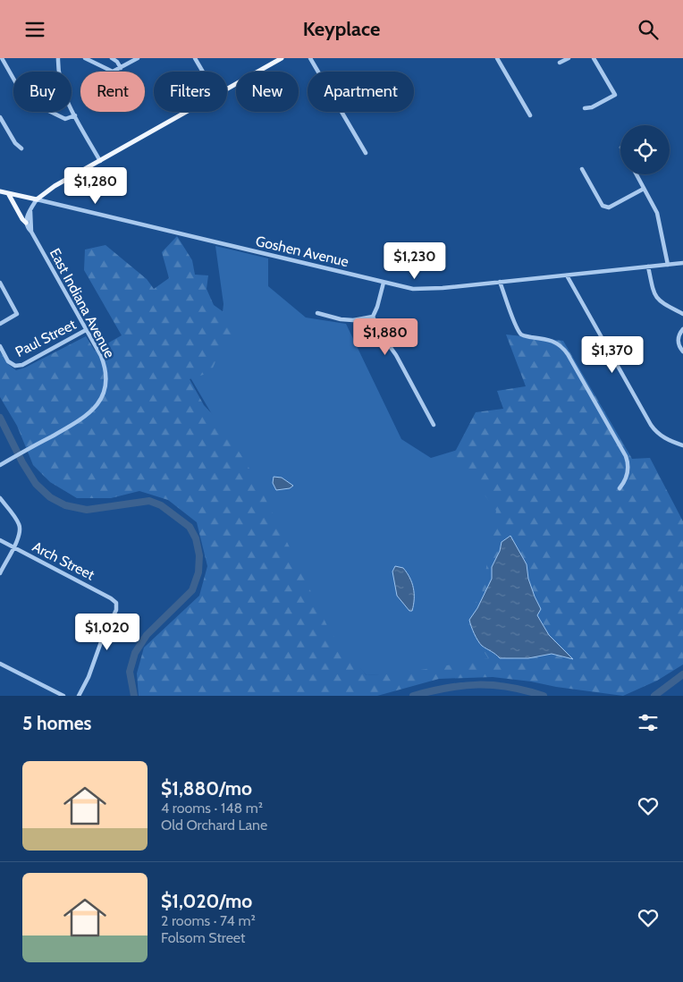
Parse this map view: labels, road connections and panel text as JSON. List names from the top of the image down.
{
  "streets": {
    "main road": ["Goshen Avenue"],
    "street": ["East Indiana Avenue", "Paul Street", "Arch Street"]
  },
  "crossings": [
    ["East Indiana Avenue", "Paul Street"]
  ],
  "page": {
    "header": "Keyplace",
    "chip": [
      "Buy",
      "Rent",
      "Filters",
      "New",
      "Apartment"
    ],
    "price": [
      "$1,280",
      "$1,230",
      "$1,880",
      "$1,370",
      "$1,020"
    ],
    "heading": "5 homes",
    "list": [
      {
        "name": "$1,880/mo",
        "note": "4 rooms · 148 m² · Old Orchard Lane"
      },
      {
        "name": "$1,020/mo",
        "note": "2 rooms · 74 m² · Folsom Street"
      }
    ]
  }
}
